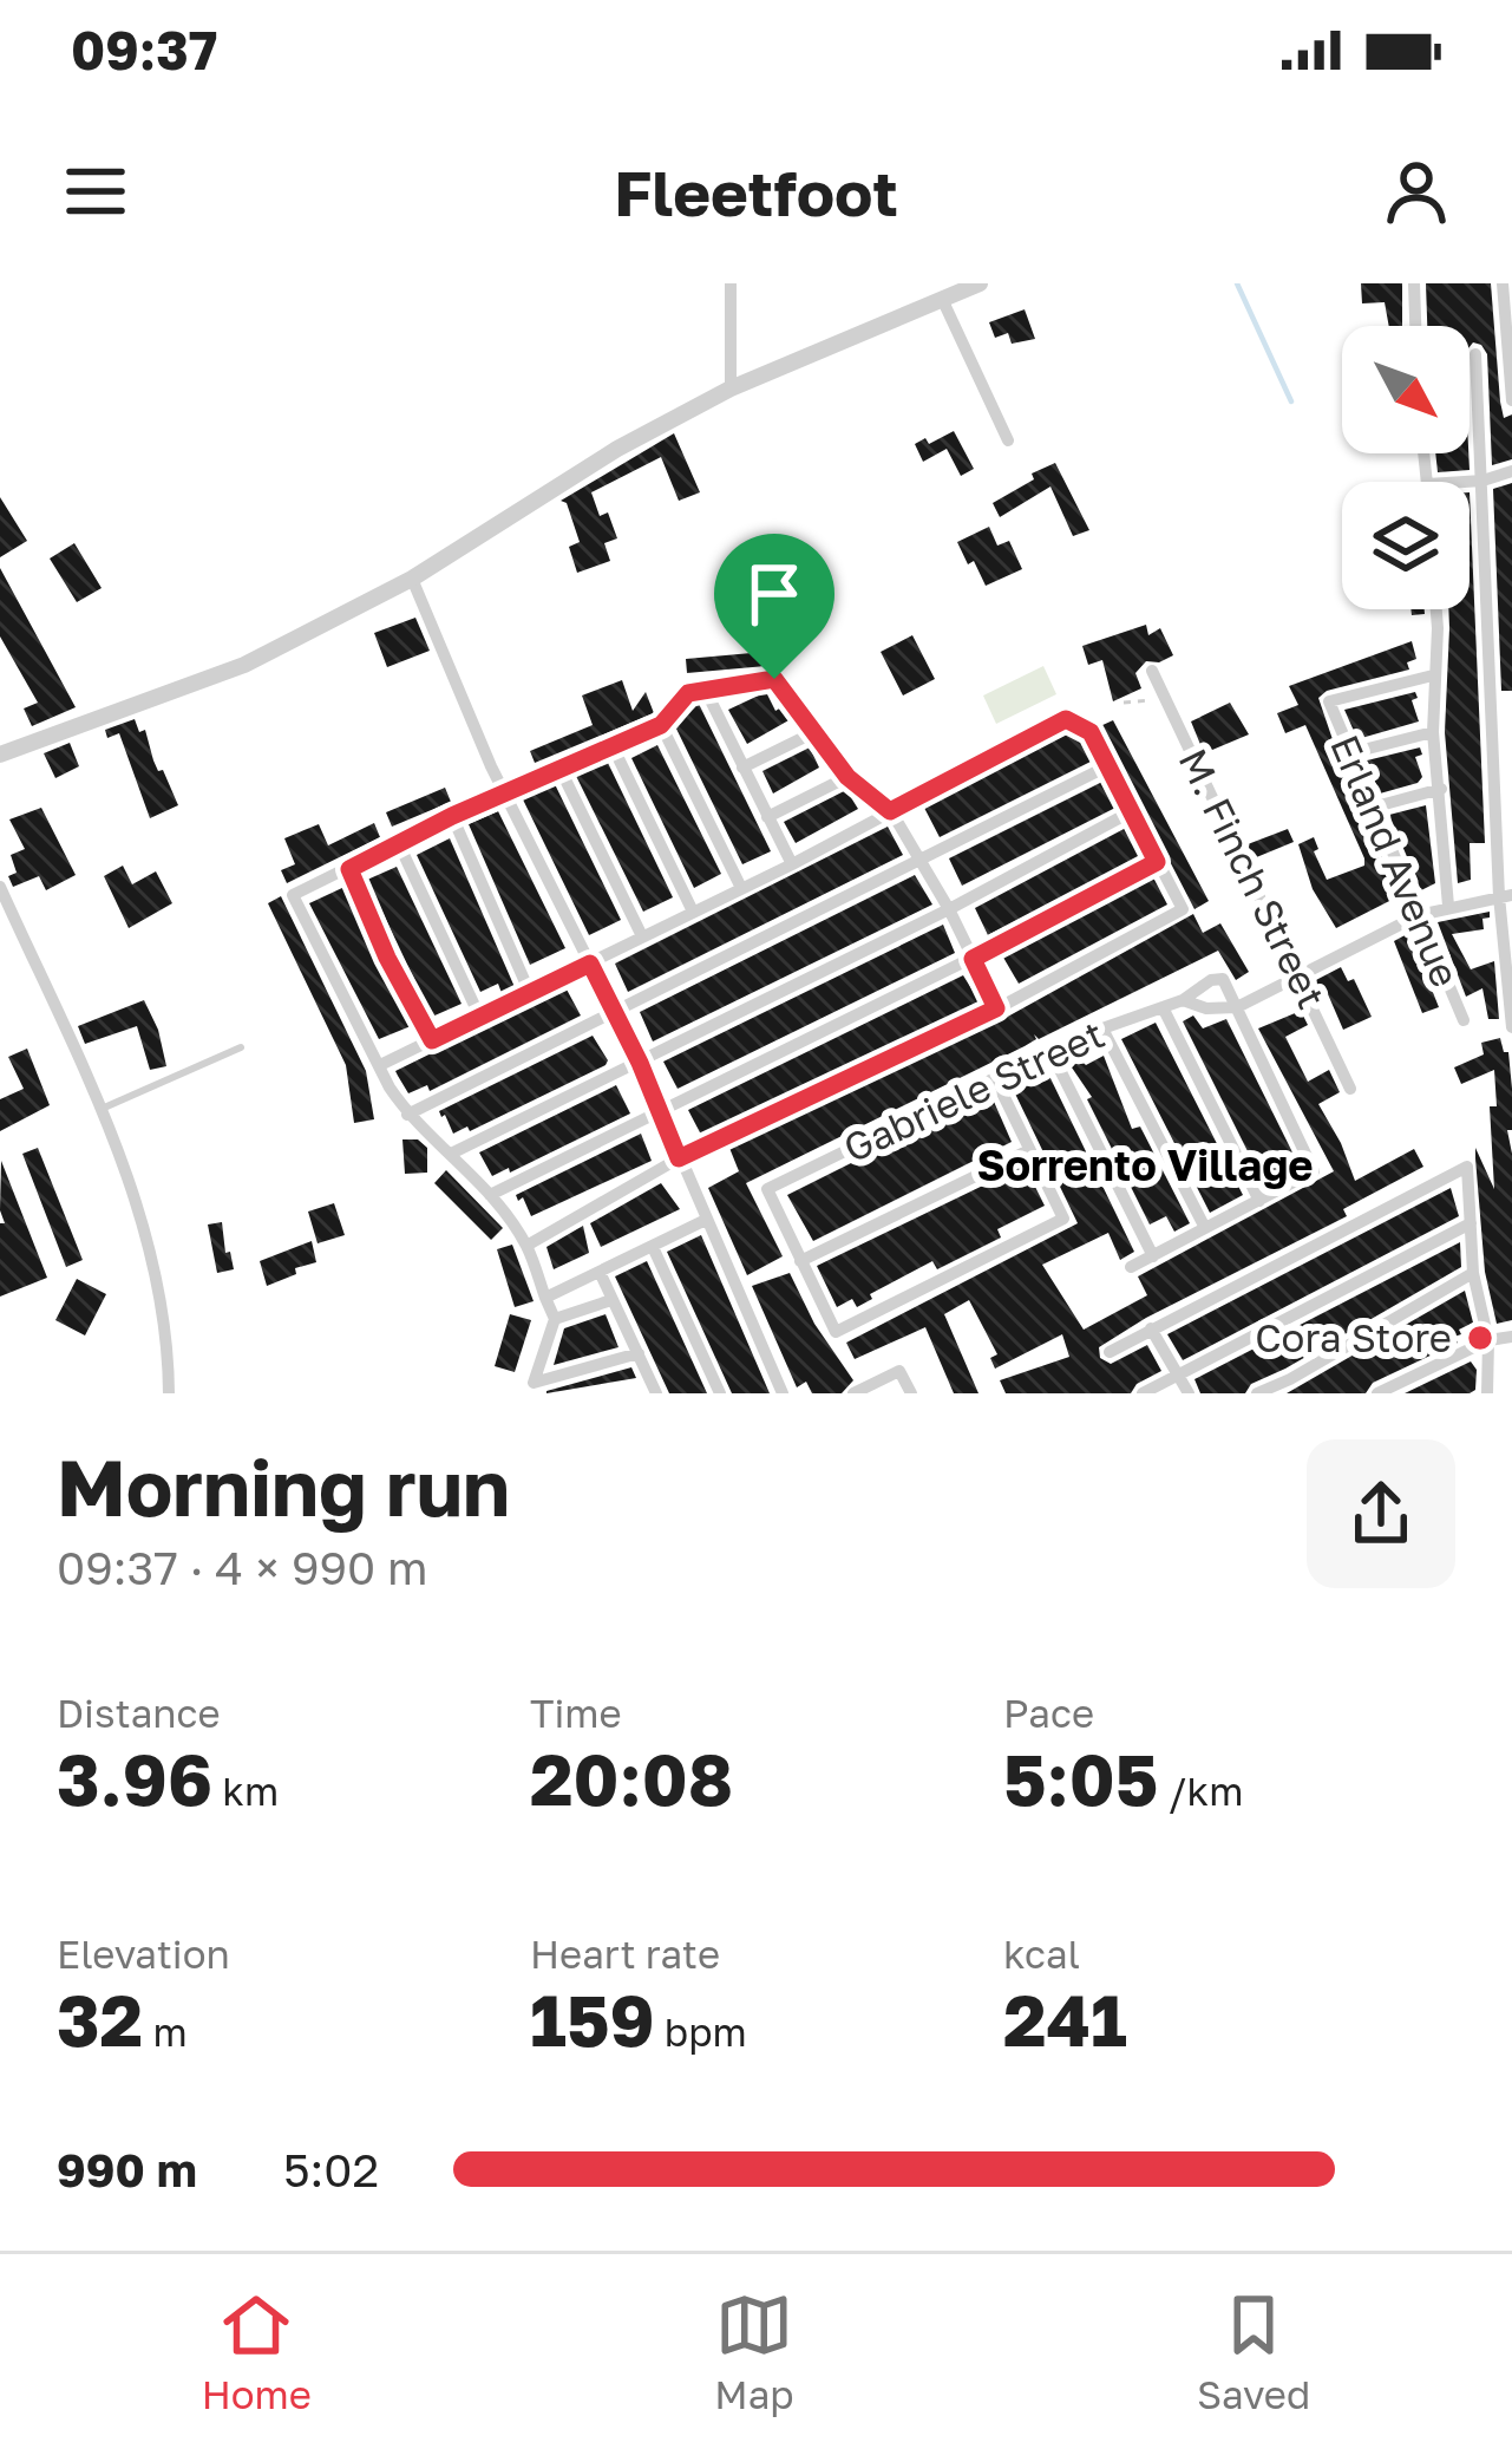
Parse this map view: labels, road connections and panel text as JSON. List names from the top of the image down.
{
  "streets": {
    "street": ["Erland Avenue", "M. Finch Street", "Gabriele Street"]
  },
  "districts": ["Sorrento Village"],
  "places": ["Cora Store"],
  "north": "bottom right",
  "page": {
    "status": "09:37",
    "header": "Fleetfoot",
    "heading": ["Morning run", "09:37 · 4 × 990 m"],
    "stats": [
      ["Distance", "3.96 km"],
      ["Time", "20:08"],
      ["Pace", "5:05 /km"],
      ["Elevation", "32 m"],
      ["Heart rate", "159 bpm"],
      ["kcal", "241"]
    ],
    "list": [
      {
        "name": "990 m",
        "note": "5:02"
      }
    ],
    "tabs": ["Home", "Map", "Saved"]
  }
}
